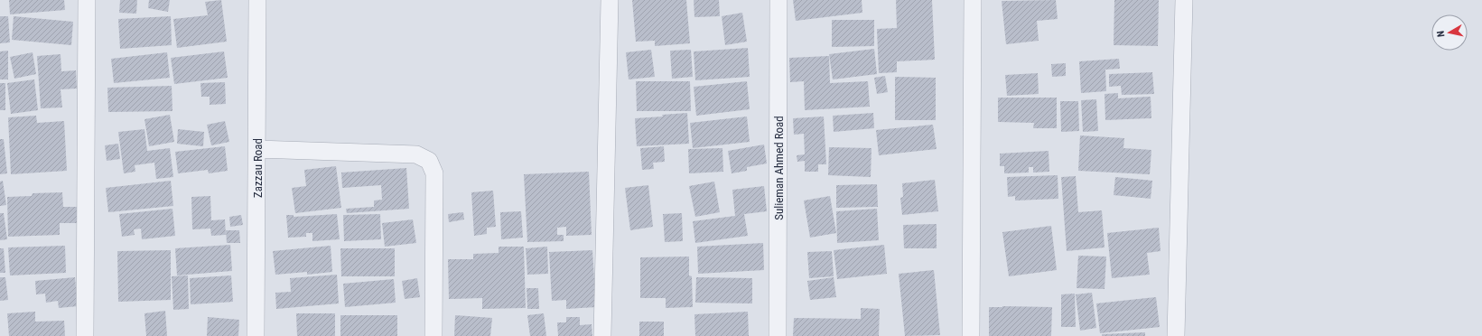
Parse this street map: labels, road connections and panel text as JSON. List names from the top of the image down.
{
  "streets": {
    "street": ["Zazzau Road", "Sulieman Ahmed Road"]
  },
  "north": "left"
}
